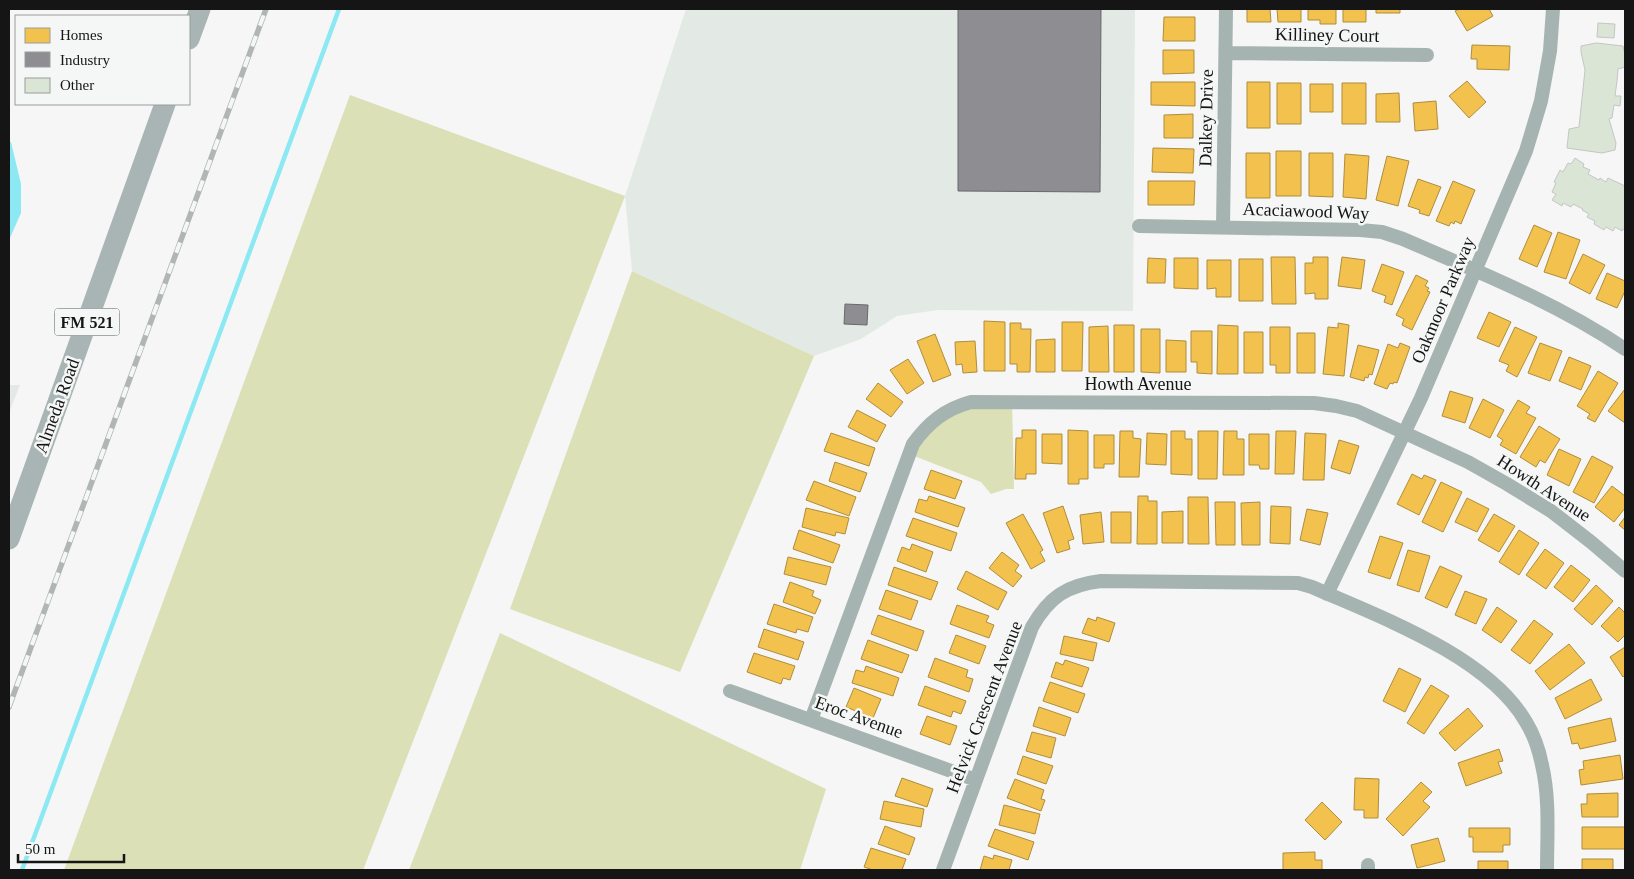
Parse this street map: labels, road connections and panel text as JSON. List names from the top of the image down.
{
  "streets": {
    "main road": ["FM 521", "Almeda Road"],
    "street": [
      "Killiney Court",
      "Dalkey Drive",
      "Acaciawood Way",
      "Oakmoor Parkway",
      "Howth Avenue",
      "Helvick Crescent Avenue",
      "Eroc Avenue"
    ]
  },
  "crossings": [
    ["Killiney Court", "Dalkey Drive"],
    ["Dalkey Drive", "Acaciawood Way"],
    ["Acaciawood Way", "Oakmoor Parkway"],
    ["Oakmoor Parkway", "Howth Avenue"],
    ["Oakmoor Parkway", "Helvick Crescent Avenue"],
    ["Howth Avenue", "Eroc Avenue"],
    ["Helvick Crescent Avenue", "Eroc Avenue"]
  ],
  "legend": ["Homes", "Industry", "Other"],
  "scale_bar": "50 m"
}
